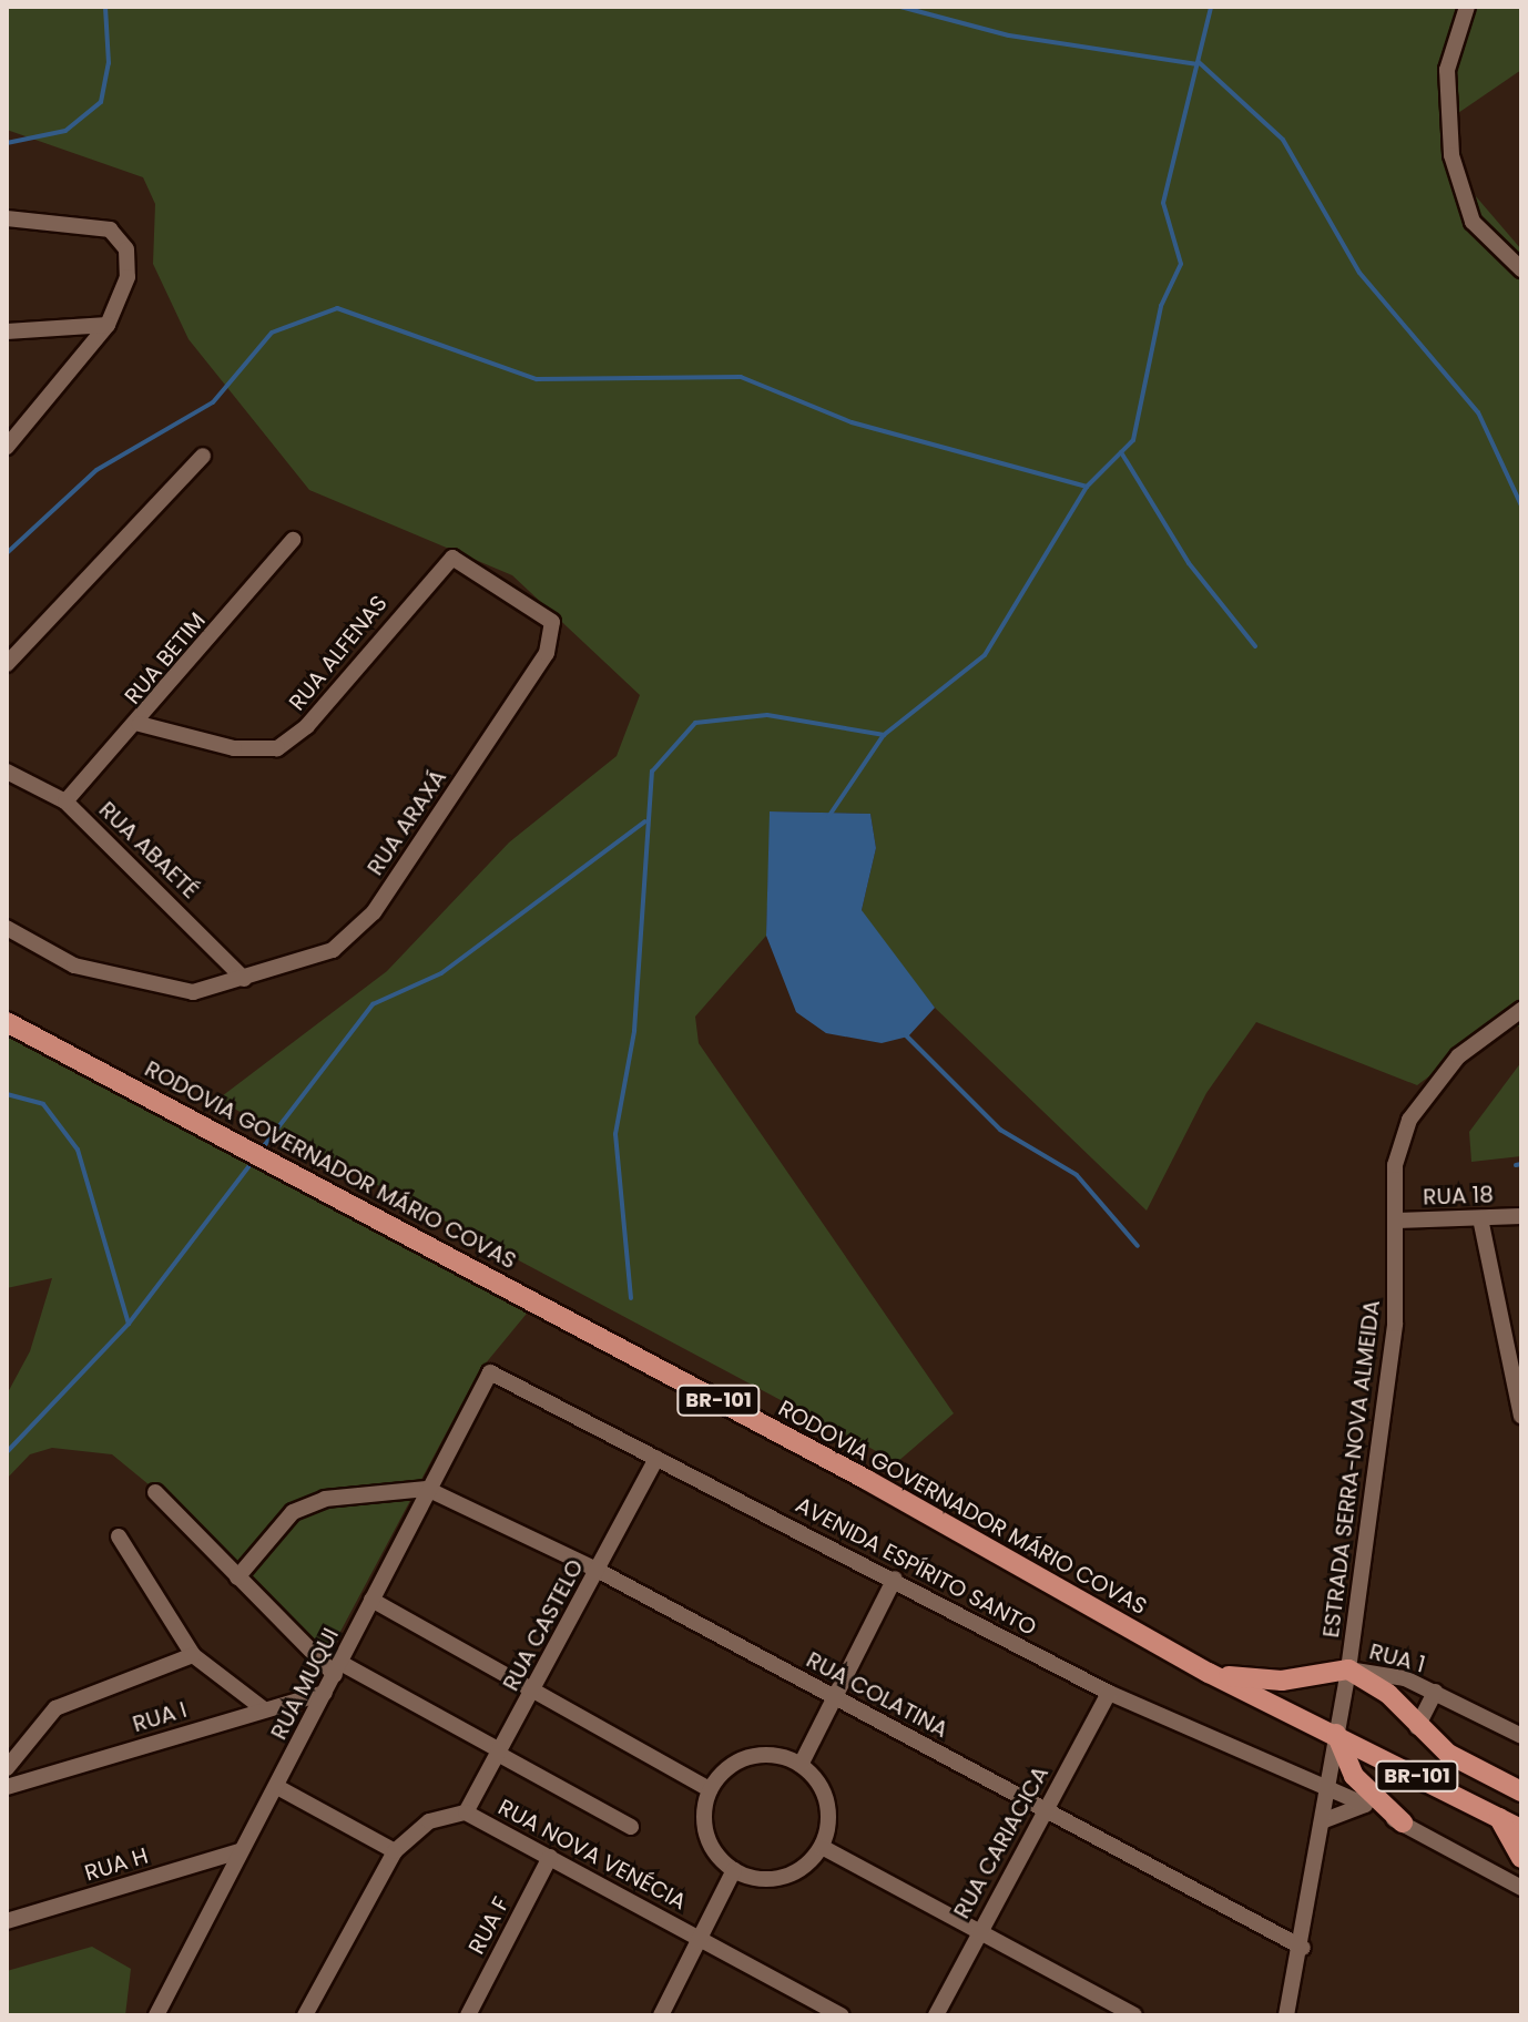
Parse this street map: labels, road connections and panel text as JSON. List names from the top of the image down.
{
  "streets": {
    "main road": ["RODOVIA GOVERNADOR MÁRIO COVAS", "BR-101"],
    "street": [
      "RUA ALFENAS",
      "RUA BETIM",
      "RUA ARAXÁ",
      "RUA ABAETÉ",
      "RUA 18",
      "ESTRADA SERRA-NOVA ALMEIDA",
      "AVENIDA ESPÍRITO SANTO",
      "RUA CASTELO",
      "RUA 1",
      "RUA MUQUI",
      "RUA COLATINA",
      "RUA I",
      "RUA CARIACICA",
      "RUA NOVA VENÉCIA",
      "RUA H",
      "RUA F"
    ]
  },
  "crossings": [
    ["RUA ALFENAS", "RUA BETIM"],
    ["RUA ALFENAS", "RUA ARAXÁ"],
    ["RUA BETIM", "RUA ABAETÉ"],
    ["RUA ARAXÁ", "RUA ABAETÉ"],
    ["RODOVIA GOVERNADOR MÁRIO COVAS", "ESTRADA SERRA-NOVA ALMEIDA"],
    ["RUA 18", "ESTRADA SERRA-NOVA ALMEIDA"],
    ["ESTRADA SERRA-NOVA ALMEIDA", "AVENIDA ESPÍRITO SANTO"],
    ["ESTRADA SERRA-NOVA ALMEIDA", "RUA 1"],
    ["ESTRADA SERRA-NOVA ALMEIDA", "RUA COLATINA"],
    ["AVENIDA ESPÍRITO SANTO", "RUA CASTELO"],
    ["AVENIDA ESPÍRITO SANTO", "RUA MUQUI"],
    ["AVENIDA ESPÍRITO SANTO", "RUA CARIACICA"],
    ["RUA CASTELO", "RUA COLATINA"],
    ["RUA CASTELO", "RUA NOVA VENÉCIA"],
    ["RUA MUQUI", "RUA COLATINA"],
    ["RUA MUQUI", "RUA I"],
    ["RUA MUQUI", "RUA H"],
    ["RUA COLATINA", "RUA CARIACICA"],
    ["RUA NOVA VENÉCIA", "RUA F"]
  ]
}
